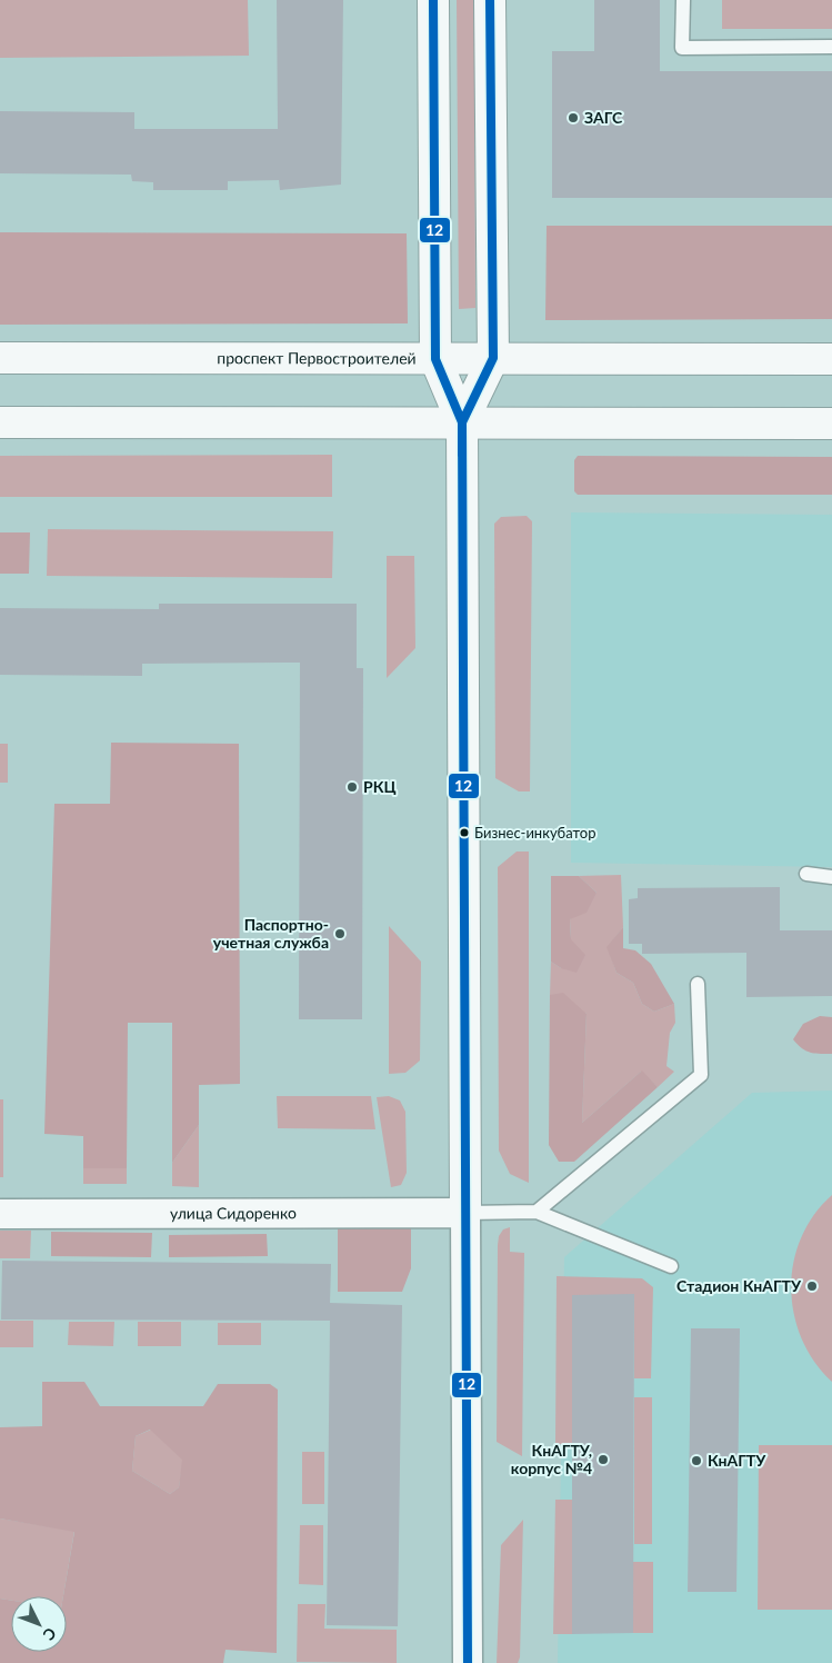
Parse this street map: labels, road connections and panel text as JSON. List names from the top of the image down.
{
  "streets": {
    "main road": ["проспект Первостроителей"],
    "street": ["улица Сидоренко"]
  },
  "places": [
    "ЗАГС",
    "РКЦ",
    "Бизнес-инкубатор",
    "Паспортно- учетная служба",
    "Стадион КнАГТУ",
    "КнАГТУ, корпус №4",
    "КнАГТУ"
  ],
  "lines": ["transit line 12"],
  "north": "bottom right"
}
